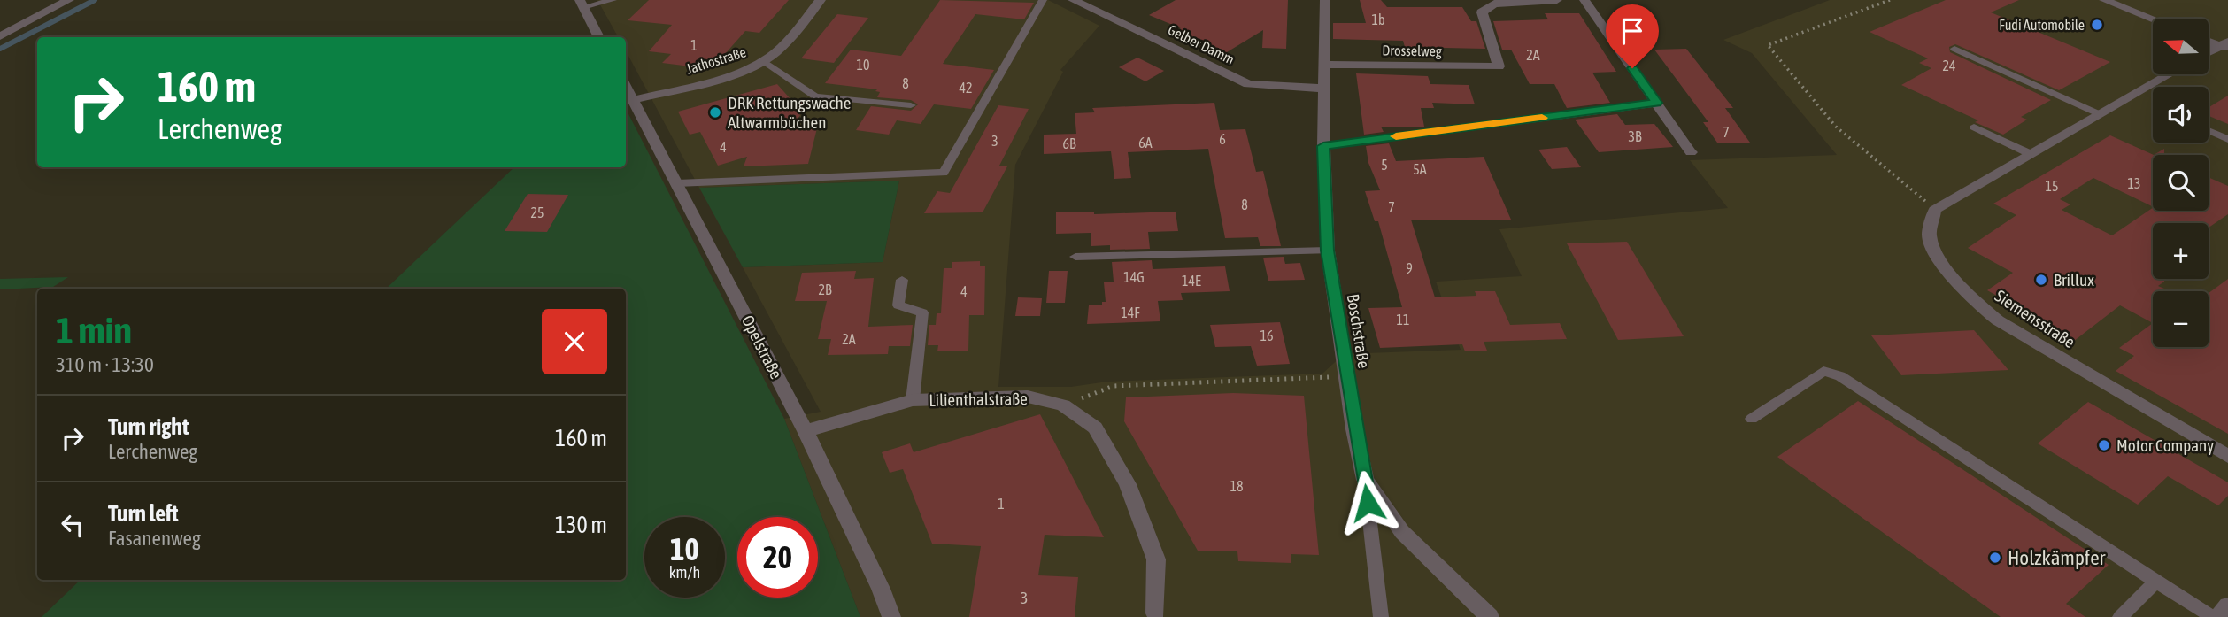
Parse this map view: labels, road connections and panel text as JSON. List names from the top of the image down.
{
  "streets": {
    "street": [
      "Gelber Damm",
      "Drosselweg",
      "Jathostraße",
      "Siemensstraße",
      "Boschstraße",
      "Opelstraße",
      "Lilienthalstraße"
    ]
  },
  "crossings": [
    ["Gelber Damm", "Boschstraße"],
    ["Drosselweg", "Boschstraße"],
    ["Jathostraße", "Opelstraße"],
    ["Opelstraße", "Lilienthalstraße"]
  ],
  "places": [
    "Fudi Automobile",
    "DRK Rettungswache Altwarmbüchen",
    "Brillux",
    "Motor Company",
    "Holzkämpfer"
  ],
  "house_numbers": [
    "1b",
    "1",
    "2A",
    "10",
    "24",
    "8",
    "42",
    "7",
    "3B",
    "6",
    "3",
    "6A",
    "6B",
    "4",
    "5",
    "5A",
    "13",
    "15",
    "8",
    "7",
    "25",
    "9",
    "14G",
    "14E",
    "2B",
    "4",
    "14F",
    "11",
    "16",
    "2A",
    "18",
    "1",
    "3"
  ],
  "north": "left",
  "page": {
    "map_buttons": ["+", "−"],
    "turn": ["160 m", "Lerchenweg"],
    "heading": ["1 min", "310 m · 13:30"],
    "list": [
      {
        "name": "Turn right",
        "note": "Lerchenweg",
        "value": "160 m"
      },
      {
        "name": "Turn left",
        "note": "Fasanenweg",
        "value": "130 m"
      }
    ],
    "speed": "10 km/h",
    "limit": "20"
  }
}
